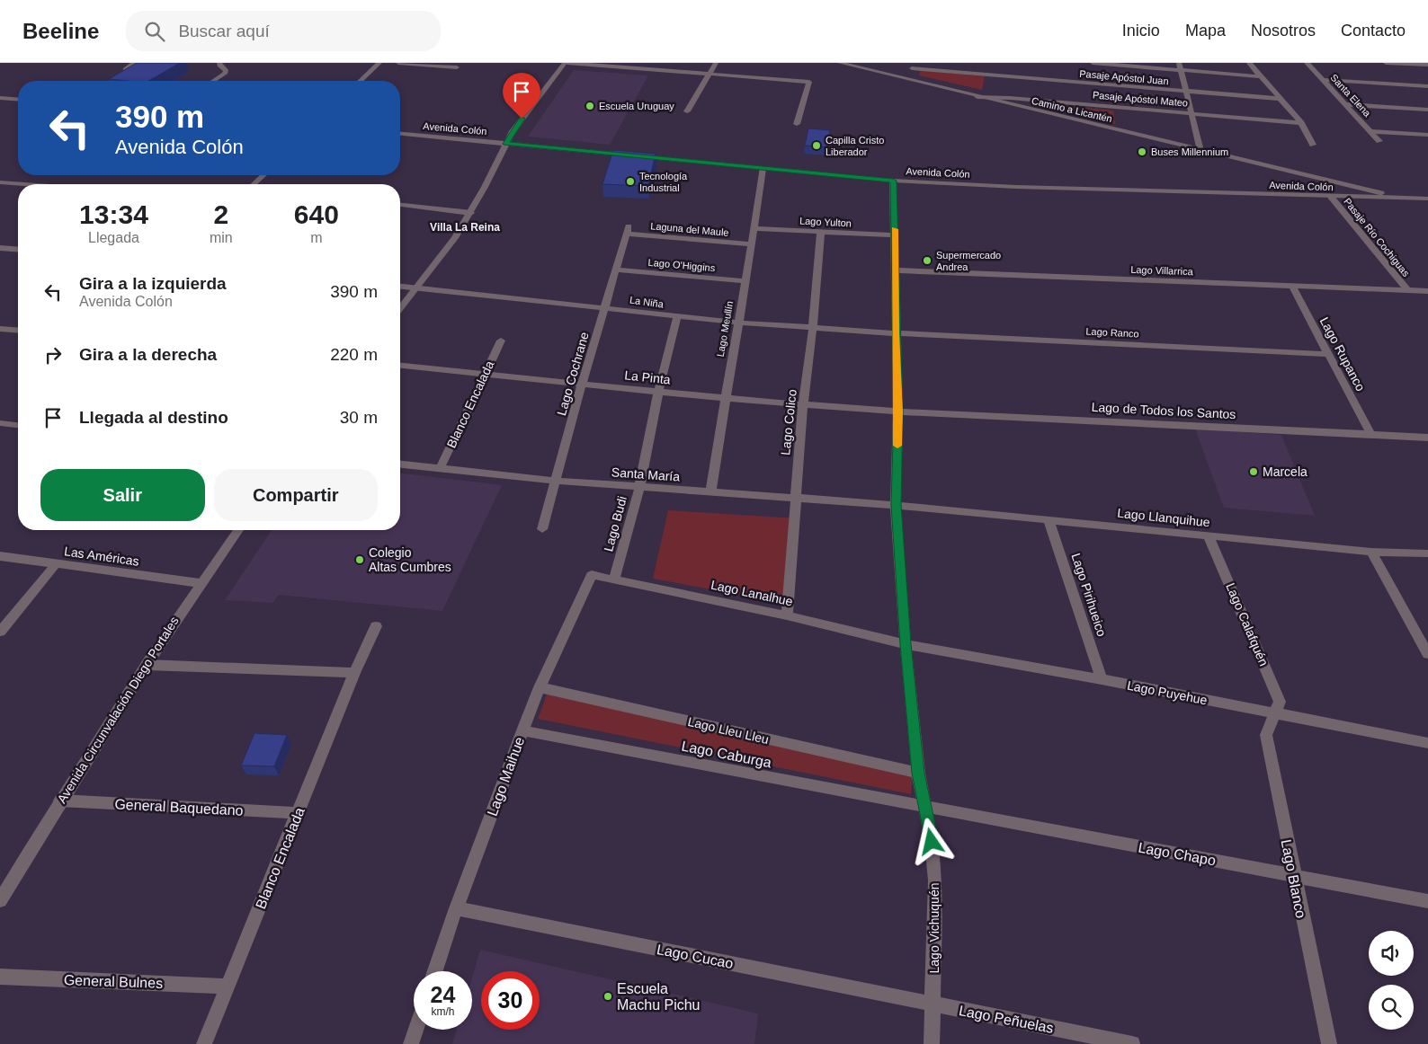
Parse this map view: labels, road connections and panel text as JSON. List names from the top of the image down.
{
  "streets": {
    "street": [
      "Pasaje Apóstol Juan",
      "Santa Elena",
      "Pasaje Apóstol Mateo",
      "Camino a Licantén",
      "Avenida Colón",
      "Lago Yulton",
      "Laguna del Maule",
      "Pasaje Río Cochiguas",
      "Lago O'Higgins",
      "Lago Villarrica",
      "La Niña",
      "Lago Meullín",
      "Lago Ranco",
      "Lago Rupanco",
      "Lago Cochrane",
      "La Pinta",
      "Blanco Encalada",
      "Lago de Todos los Santos",
      "Lago Colico",
      "Santa María",
      "Lago Llanquihue",
      "Lago Budi",
      "Las Américas",
      "Lago Lanalhue",
      "Lago Pirihueico",
      "Lago Calafquén",
      "Lago Puyehue",
      "Avenida Circunvalación Diego Portales",
      "Lago Lleu Lleu",
      "Lago Caburga",
      "Lago Maihue",
      "General Baquedano",
      "Lago Chapo",
      "Lago Blanco",
      "Lago Vichuquén",
      "Lago Cucao",
      "General Bulnes",
      "Lago Peñuelas"
    ]
  },
  "crossings": [
    ["Pasaje Apóstol Mateo", "Camino a Licantén"],
    ["Camino a Licantén", "Avenida Colón"],
    ["Avenida Colón", "Pasaje Río Cochiguas"],
    ["Avenida Colón", "Lago Meullín"],
    ["Avenida Colón", "Lago Vichuquén"],
    ["Lago Yulton", "Lago Meullín"],
    ["Lago Yulton", "Lago Colico"],
    ["Lago Yulton", "Lago Vichuquén"],
    ["Laguna del Maule", "Lago Meullín"],
    ["Laguna del Maule", "Lago Cochrane"],
    ["Pasaje Río Cochiguas", "Lago Villarrica"],
    ["Lago O'Higgins", "Lago Meullín"],
    ["Lago O'Higgins", "Lago Cochrane"],
    ["Lago Villarrica", "Lago Rupanco"],
    ["Lago Villarrica", "Lago Vichuquén"],
    ["La Niña", "Lago Meullín"],
    ["La Niña", "Lago Ranco"],
    ["La Niña", "Lago Cochrane"],
    ["La Niña", "Lago Colico"],
    ["La Niña", "Lago Budi"],
    ["La Niña", "Lago Vichuquén"],
    ["Lago Meullín", "La Pinta"],
    ["Lago Meullín", "Santa María"],
    ["Lago Ranco", "Lago Rupanco"],
    ["Lago Ranco", "Lago Vichuquén"],
    ["Lago Rupanco", "Lago de Todos los Santos"],
    ["Lago Cochrane", "La Pinta"],
    ["Lago Cochrane", "Santa María"],
    ["La Pinta", "Blanco Encalada"],
    ["La Pinta", "Lago de Todos los Santos"],
    ["La Pinta", "Lago Colico"],
    ["La Pinta", "Lago Budi"],
    ["La Pinta", "Lago Vichuquén"],
    ["Blanco Encalada", "Santa María"],
    ["Blanco Encalada", "General Baquedano"],
    ["Blanco Encalada", "General Bulnes"],
    ["Lago de Todos los Santos", "Lago Vichuquén"],
    ["Lago Colico", "Santa María"],
    ["Lago Colico", "Lago Lanalhue"],
    ["Santa María", "Lago Llanquihue"],
    ["Santa María", "Lago Budi"],
    ["Santa María", "Lago Vichuquén"],
    ["Lago Llanquihue", "Lago Pirihueico"],
    ["Lago Llanquihue", "Lago Calafquén"],
    ["Lago Llanquihue", "Lago Vichuquén"],
    ["Lago Budi", "Lago Lanalhue"],
    ["Las Américas", "Avenida Circunvalación Diego Portales"],
    ["Lago Lanalhue", "Lago Puyehue"],
    ["Lago Lanalhue", "Lago Maihue"],
    ["Lago Lanalhue", "Lago Vichuquén"],
    ["Lago Pirihueico", "Lago Puyehue"],
    ["Lago Calafquén", "Lago Puyehue"],
    ["Lago Calafquén", "Lago Blanco"],
    ["Lago Puyehue", "Lago Blanco"],
    ["Lago Puyehue", "Lago Vichuquén"],
    ["Avenida Circunvalación Diego Portales", "General Baquedano"],
    ["Lago Lleu Lleu", "Lago Maihue"],
    ["Lago Lleu Lleu", "Lago Vichuquén"],
    ["Lago Caburga", "Lago Maihue"],
    ["Lago Caburga", "Lago Chapo"],
    ["Lago Caburga", "Lago Vichuquén"],
    ["Lago Maihue", "Lago Cucao"],
    ["Lago Chapo", "Lago Blanco"],
    ["Lago Chapo", "Lago Vichuquén"],
    ["Lago Vichuquén", "Lago Cucao"],
    ["Lago Vichuquén", "Lago Peñuelas"],
    ["Lago Cucao", "Lago Peñuelas"]
  ],
  "districts": ["Villa La Reina"],
  "places": [
    "Escuela Uruguay",
    "Capilla Cristo Liberador",
    "Buses Millennium",
    "Tecnología Industrial",
    "Supermercado Andrea",
    "Marcela",
    "Colegio Altas Cumbres",
    "Escuela Machu Pichu"
  ],
  "page": {
    "header": "Beeline",
    "search": "Buscar aquí",
    "nav": [
      "Inicio",
      "Mapa",
      "Nosotros",
      "Contacto"
    ],
    "turn": ["390 m", "Avenida Colón"],
    "eta": [
      "13:34",
      "Llegada",
      "2",
      "min",
      "640",
      "m"
    ],
    "list": [
      {
        "name": "Gira a la izquierda",
        "note": "Avenida Colón",
        "value": "390 m"
      },
      {
        "name": "Gira a la derecha",
        "value": "220 m"
      },
      {
        "name": "Llegada al destino",
        "value": "30 m"
      }
    ],
    "buttons": ["Salir", "Compartir"],
    "speed": "24 km/h",
    "limit": "30"
  }
}
